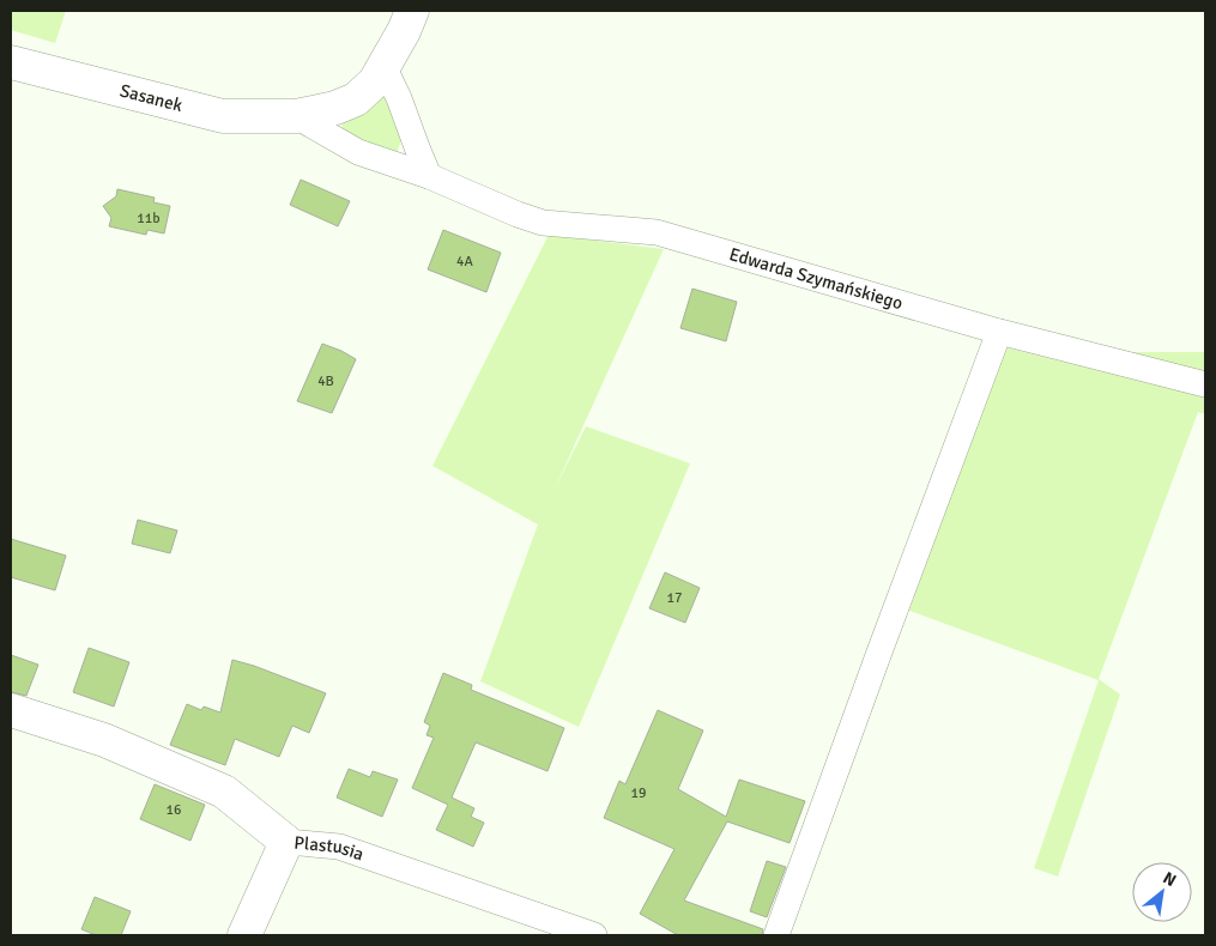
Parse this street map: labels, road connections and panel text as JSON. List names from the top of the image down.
{
  "streets": {
    "street": ["Sasanek", "Edwarda Szymańskiego", "Plastusia"]
  },
  "crossings": [
    ["Sasanek", "Edwarda Szymańskiego"]
  ],
  "house_numbers": [
    "11b",
    "4A",
    "4B",
    "17",
    "19",
    "16"
  ],
  "north": "top right"
}
